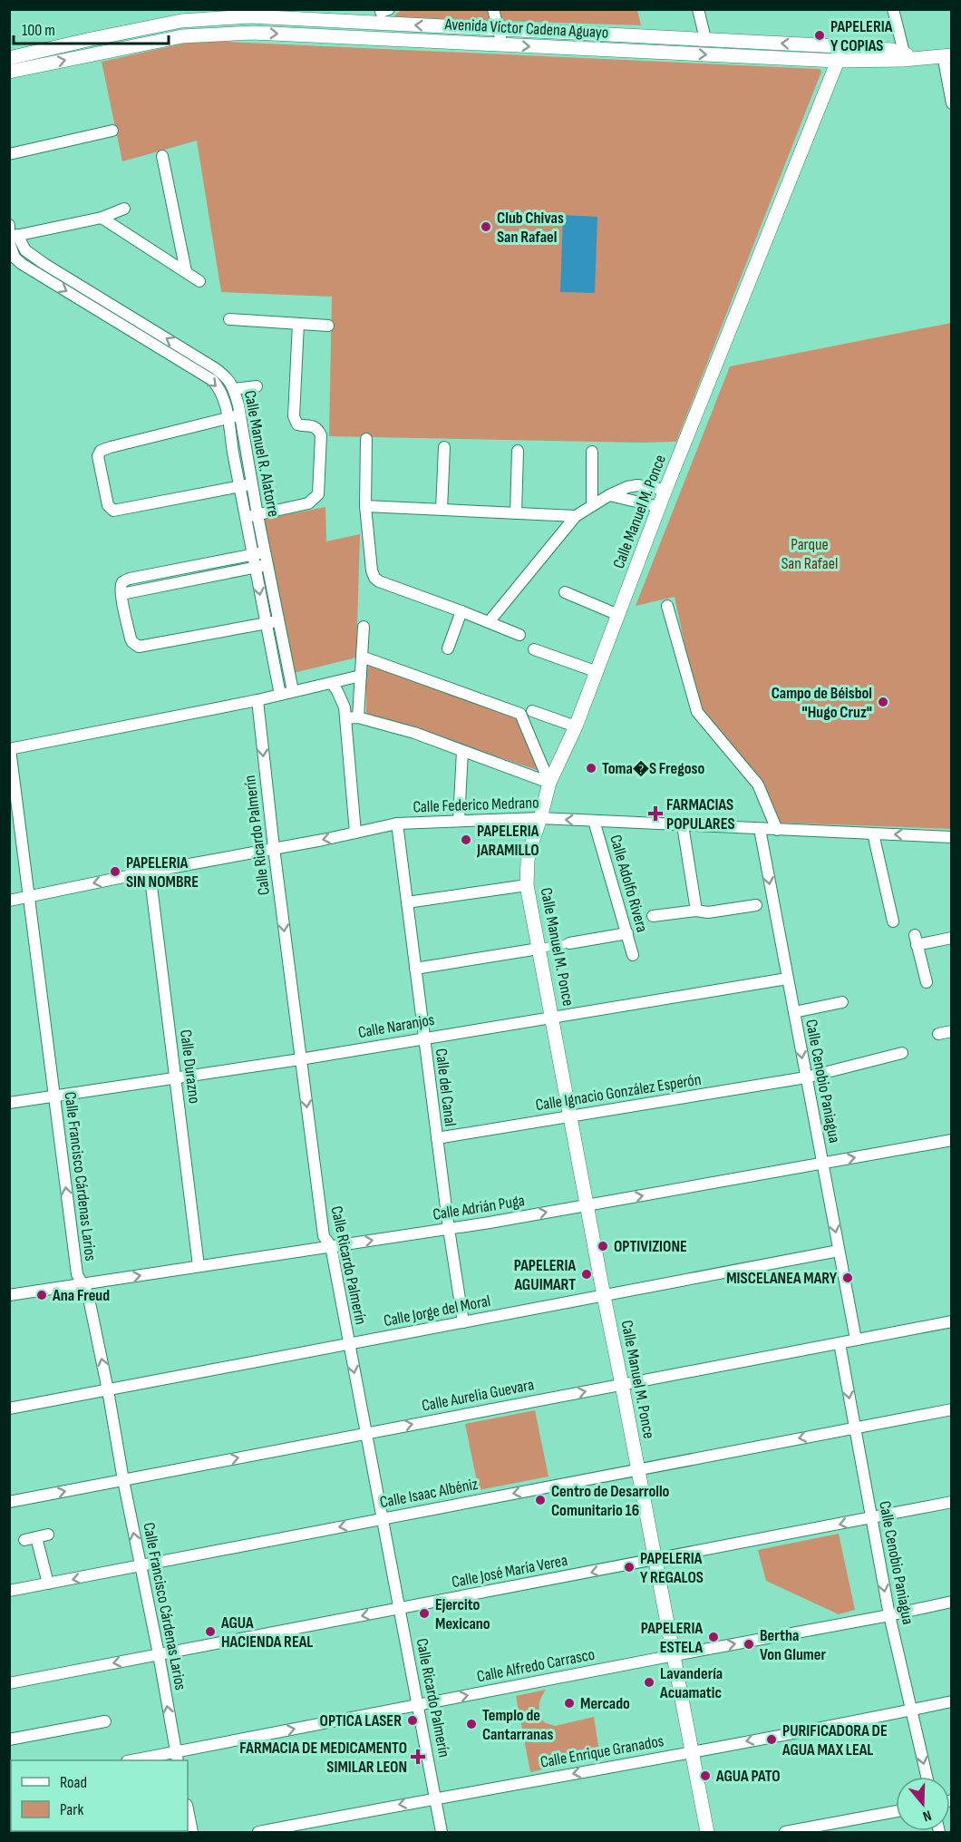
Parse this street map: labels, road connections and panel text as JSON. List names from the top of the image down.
{
  "streets": {
    "street": [
      "Avenida Víctor Cadena Aguayo",
      "Calle Manuel R. Alatorre",
      "Calle Manuel M. Ponce",
      "Calle Federico Medrano",
      "Calle Ricardo Palmerín",
      "Calle Adolfo Rivera",
      "Calle Naranjos",
      "Calle Durazno",
      "Calle Cenobio Paniagua",
      "Calle del Canal",
      "Calle Ignacio González Esperón",
      "Calle Francisco Cárdenas Larios",
      "Calle Adrián Puga",
      "Calle Jorge del Moral",
      "Calle Aurelia Guevara",
      "Calle Isaac Albéniz",
      "Calle José María Verea",
      "Calle Alfredo Carrasco",
      "Calle Enrique Granados"
    ]
  },
  "crossings": [
    ["Avenida Víctor Cadena Aguayo", "Calle Manuel M. Ponce"],
    ["Calle Manuel M. Ponce", "Calle Federico Medrano"],
    ["Calle Manuel M. Ponce", "Calle Naranjos"],
    ["Calle Manuel M. Ponce", "Calle Ignacio González Esperón"],
    ["Calle Manuel M. Ponce", "Calle Adrián Puga"],
    ["Calle Manuel M. Ponce", "Calle Jorge del Moral"],
    ["Calle Manuel M. Ponce", "Calle Aurelia Guevara"],
    ["Calle Manuel M. Ponce", "Calle Isaac Albéniz"],
    ["Calle Manuel M. Ponce", "Calle José María Verea"],
    ["Calle Manuel M. Ponce", "Calle Alfredo Carrasco"],
    ["Calle Manuel M. Ponce", "Calle Enrique Granados"],
    ["Calle Federico Medrano", "Calle Ricardo Palmerín"],
    ["Calle Federico Medrano", "Calle Adolfo Rivera"],
    ["Calle Federico Medrano", "Calle Durazno"],
    ["Calle Federico Medrano", "Calle Cenobio Paniagua"],
    ["Calle Federico Medrano", "Calle del Canal"],
    ["Calle Federico Medrano", "Calle Francisco Cárdenas Larios"],
    ["Calle Ricardo Palmerín", "Calle Naranjos"],
    ["Calle Ricardo Palmerín", "Calle Adrián Puga"],
    ["Calle Ricardo Palmerín", "Calle Jorge del Moral"],
    ["Calle Ricardo Palmerín", "Calle Aurelia Guevara"],
    ["Calle Ricardo Palmerín", "Calle Isaac Albéniz"],
    ["Calle Ricardo Palmerín", "Calle José María Verea"],
    ["Calle Ricardo Palmerín", "Calle Alfredo Carrasco"],
    ["Calle Ricardo Palmerín", "Calle Enrique Granados"],
    ["Calle Naranjos", "Calle Durazno"],
    ["Calle Naranjos", "Calle Cenobio Paniagua"],
    ["Calle Naranjos", "Calle del Canal"],
    ["Calle Naranjos", "Calle Francisco Cárdenas Larios"],
    ["Calle Durazno", "Calle Adrián Puga"],
    ["Calle Cenobio Paniagua", "Calle Ignacio González Esperón"],
    ["Calle Cenobio Paniagua", "Calle Adrián Puga"],
    ["Calle Cenobio Paniagua", "Calle Jorge del Moral"],
    ["Calle Cenobio Paniagua", "Calle Aurelia Guevara"],
    ["Calle Cenobio Paniagua", "Calle Isaac Albéniz"],
    ["Calle Cenobio Paniagua", "Calle José María Verea"],
    ["Calle Cenobio Paniagua", "Calle Alfredo Carrasco"],
    ["Calle Cenobio Paniagua", "Calle Enrique Granados"],
    ["Calle del Canal", "Calle Ignacio González Esperón"],
    ["Calle del Canal", "Calle Adrián Puga"],
    ["Calle del Canal", "Calle Jorge del Moral"],
    ["Calle Francisco Cárdenas Larios", "Calle Adrián Puga"],
    ["Calle Francisco Cárdenas Larios", "Calle Jorge del Moral"],
    ["Calle Francisco Cárdenas Larios", "Calle Aurelia Guevara"],
    ["Calle Francisco Cárdenas Larios", "Calle Isaac Albéniz"],
    ["Calle Francisco Cárdenas Larios", "Calle José María Verea"],
    ["Calle Francisco Cárdenas Larios", "Calle Alfredo Carrasco"]
  ],
  "one_way": [
    "Calle Federico Medrano",
    "Calle Ricardo Palmerín",
    "Calle Cenobio Paniagua",
    "Calle Francisco Cárdenas Larios",
    "Calle Adrián Puga",
    "Calle Aurelia Guevara",
    "Calle Isaac Albéniz",
    "Calle José María Verea",
    "Calle Alfredo Carrasco",
    "Calle Enrique Granados"
  ],
  "parks": ["Parque San Rafael"],
  "places": {
    "other": [
      "PAPELERIA Y COPIAS",
      "Club Chivas San Rafael",
      "Campo de Béisbol \"Hugo Cruz\"",
      "Toma�S Fregoso",
      "PAPELERIA JARAMILLO",
      "PAPELERIA SIN NOMBRE",
      "OPTIVIZIONE",
      "PAPELERIA AGUIMART",
      "MISCELANEA MARY",
      "Ana Freud",
      "Centro de Desarrollo Comunitario 16",
      "PAPELERIA Y REGALOS",
      "Ejercito Mexicano",
      "AGUA HACIENDA REAL",
      "PAPELERIA ESTELA",
      "Bertha Von Glumer",
      "Lavandería Acuamatic",
      "Mercado",
      "OPTICA LASER",
      "Templo de Cantarranas",
      "PURIFICADORA DE AGUA MAX LEAL",
      "AGUA PATO"
    ],
    "health": ["FARMACIAS POPULARES", "FARMACIA DE MEDICAMENTO SIMILAR LEON"]
  },
  "legend": ["Road", "Park"],
  "scale_bar": "100 m",
  "north": "bottom"
}
